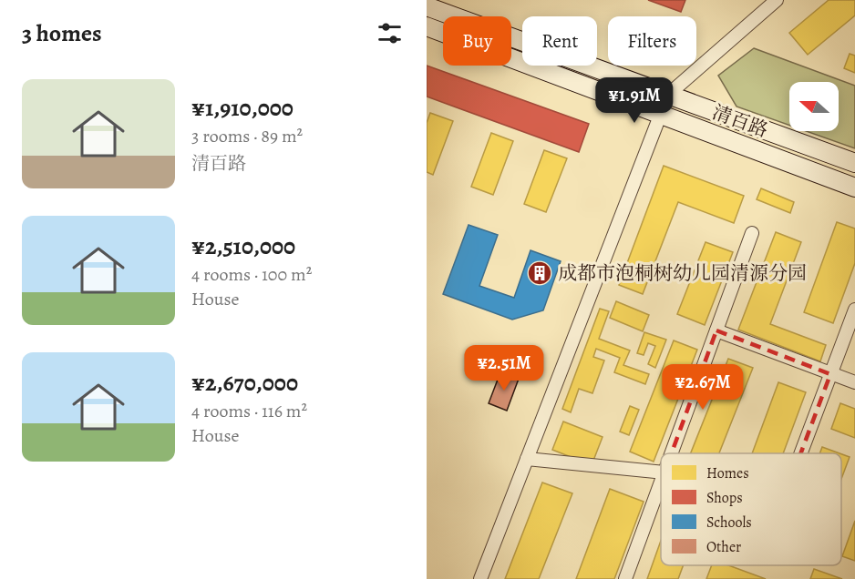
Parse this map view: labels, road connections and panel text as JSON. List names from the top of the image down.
{
  "streets": {
    "street": ["清百路"]
  },
  "places": {
    "building": ["成都市泡桐树幼儿园清源分园"]
  },
  "legend": [
    "Homes",
    "Shops",
    "Schools",
    "Other"
  ],
  "north": "left",
  "page": {
    "heading": "3 homes",
    "chip": ["Buy", "Rent", "Filters"],
    "list": [
      {
        "name": "¥1,910,000",
        "note": "3 rooms · 89 m² · 清百路"
      },
      {
        "name": "¥2,510,000",
        "note": "4 rooms · 100 m² · House"
      },
      {
        "name": "¥2,670,000",
        "note": "4 rooms · 116 m² · House"
      }
    ],
    "price": ["¥1.91M", "¥2.51M", "¥2.67M"]
  }
}
